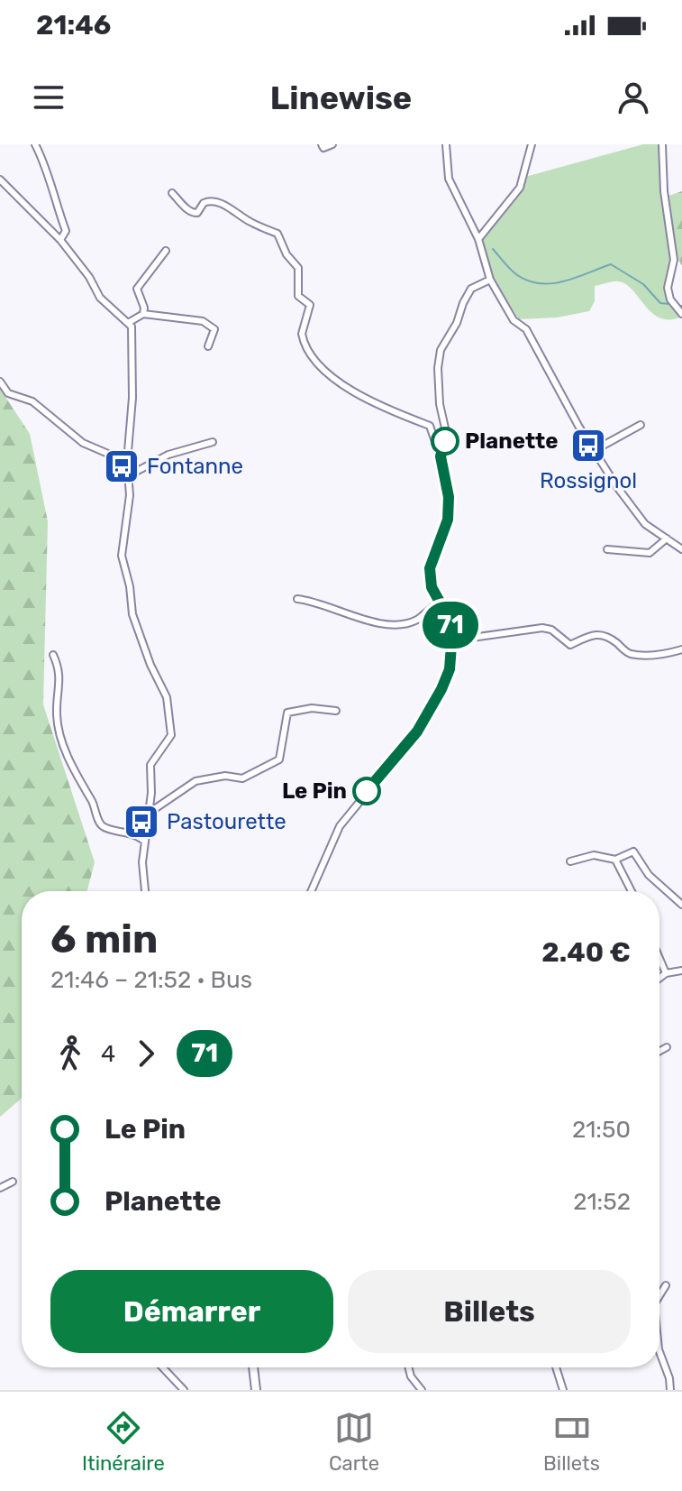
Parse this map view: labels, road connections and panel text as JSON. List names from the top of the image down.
{
  "places": {
    "other": ["Planette", "Le Pin"],
    "bus stop": ["Rossignol", "Fontanne", "Pastourette"]
  },
  "lines": ["bus line 71"],
  "page": {
    "status": "21:46",
    "header": "Linewise",
    "on_map": "71",
    "heading": ["6 min", "21:46 – 21:52 · Bus", "2.40 €"],
    "legs": ["4", "71"],
    "list": [
      {
        "name": "Le Pin",
        "value": "21:50"
      },
      {
        "name": "Planette",
        "value": "21:52"
      }
    ],
    "buttons": ["Démarrer", "Billets"],
    "tabs": ["Itinéraire", "Carte", "Billets"]
  }
}
